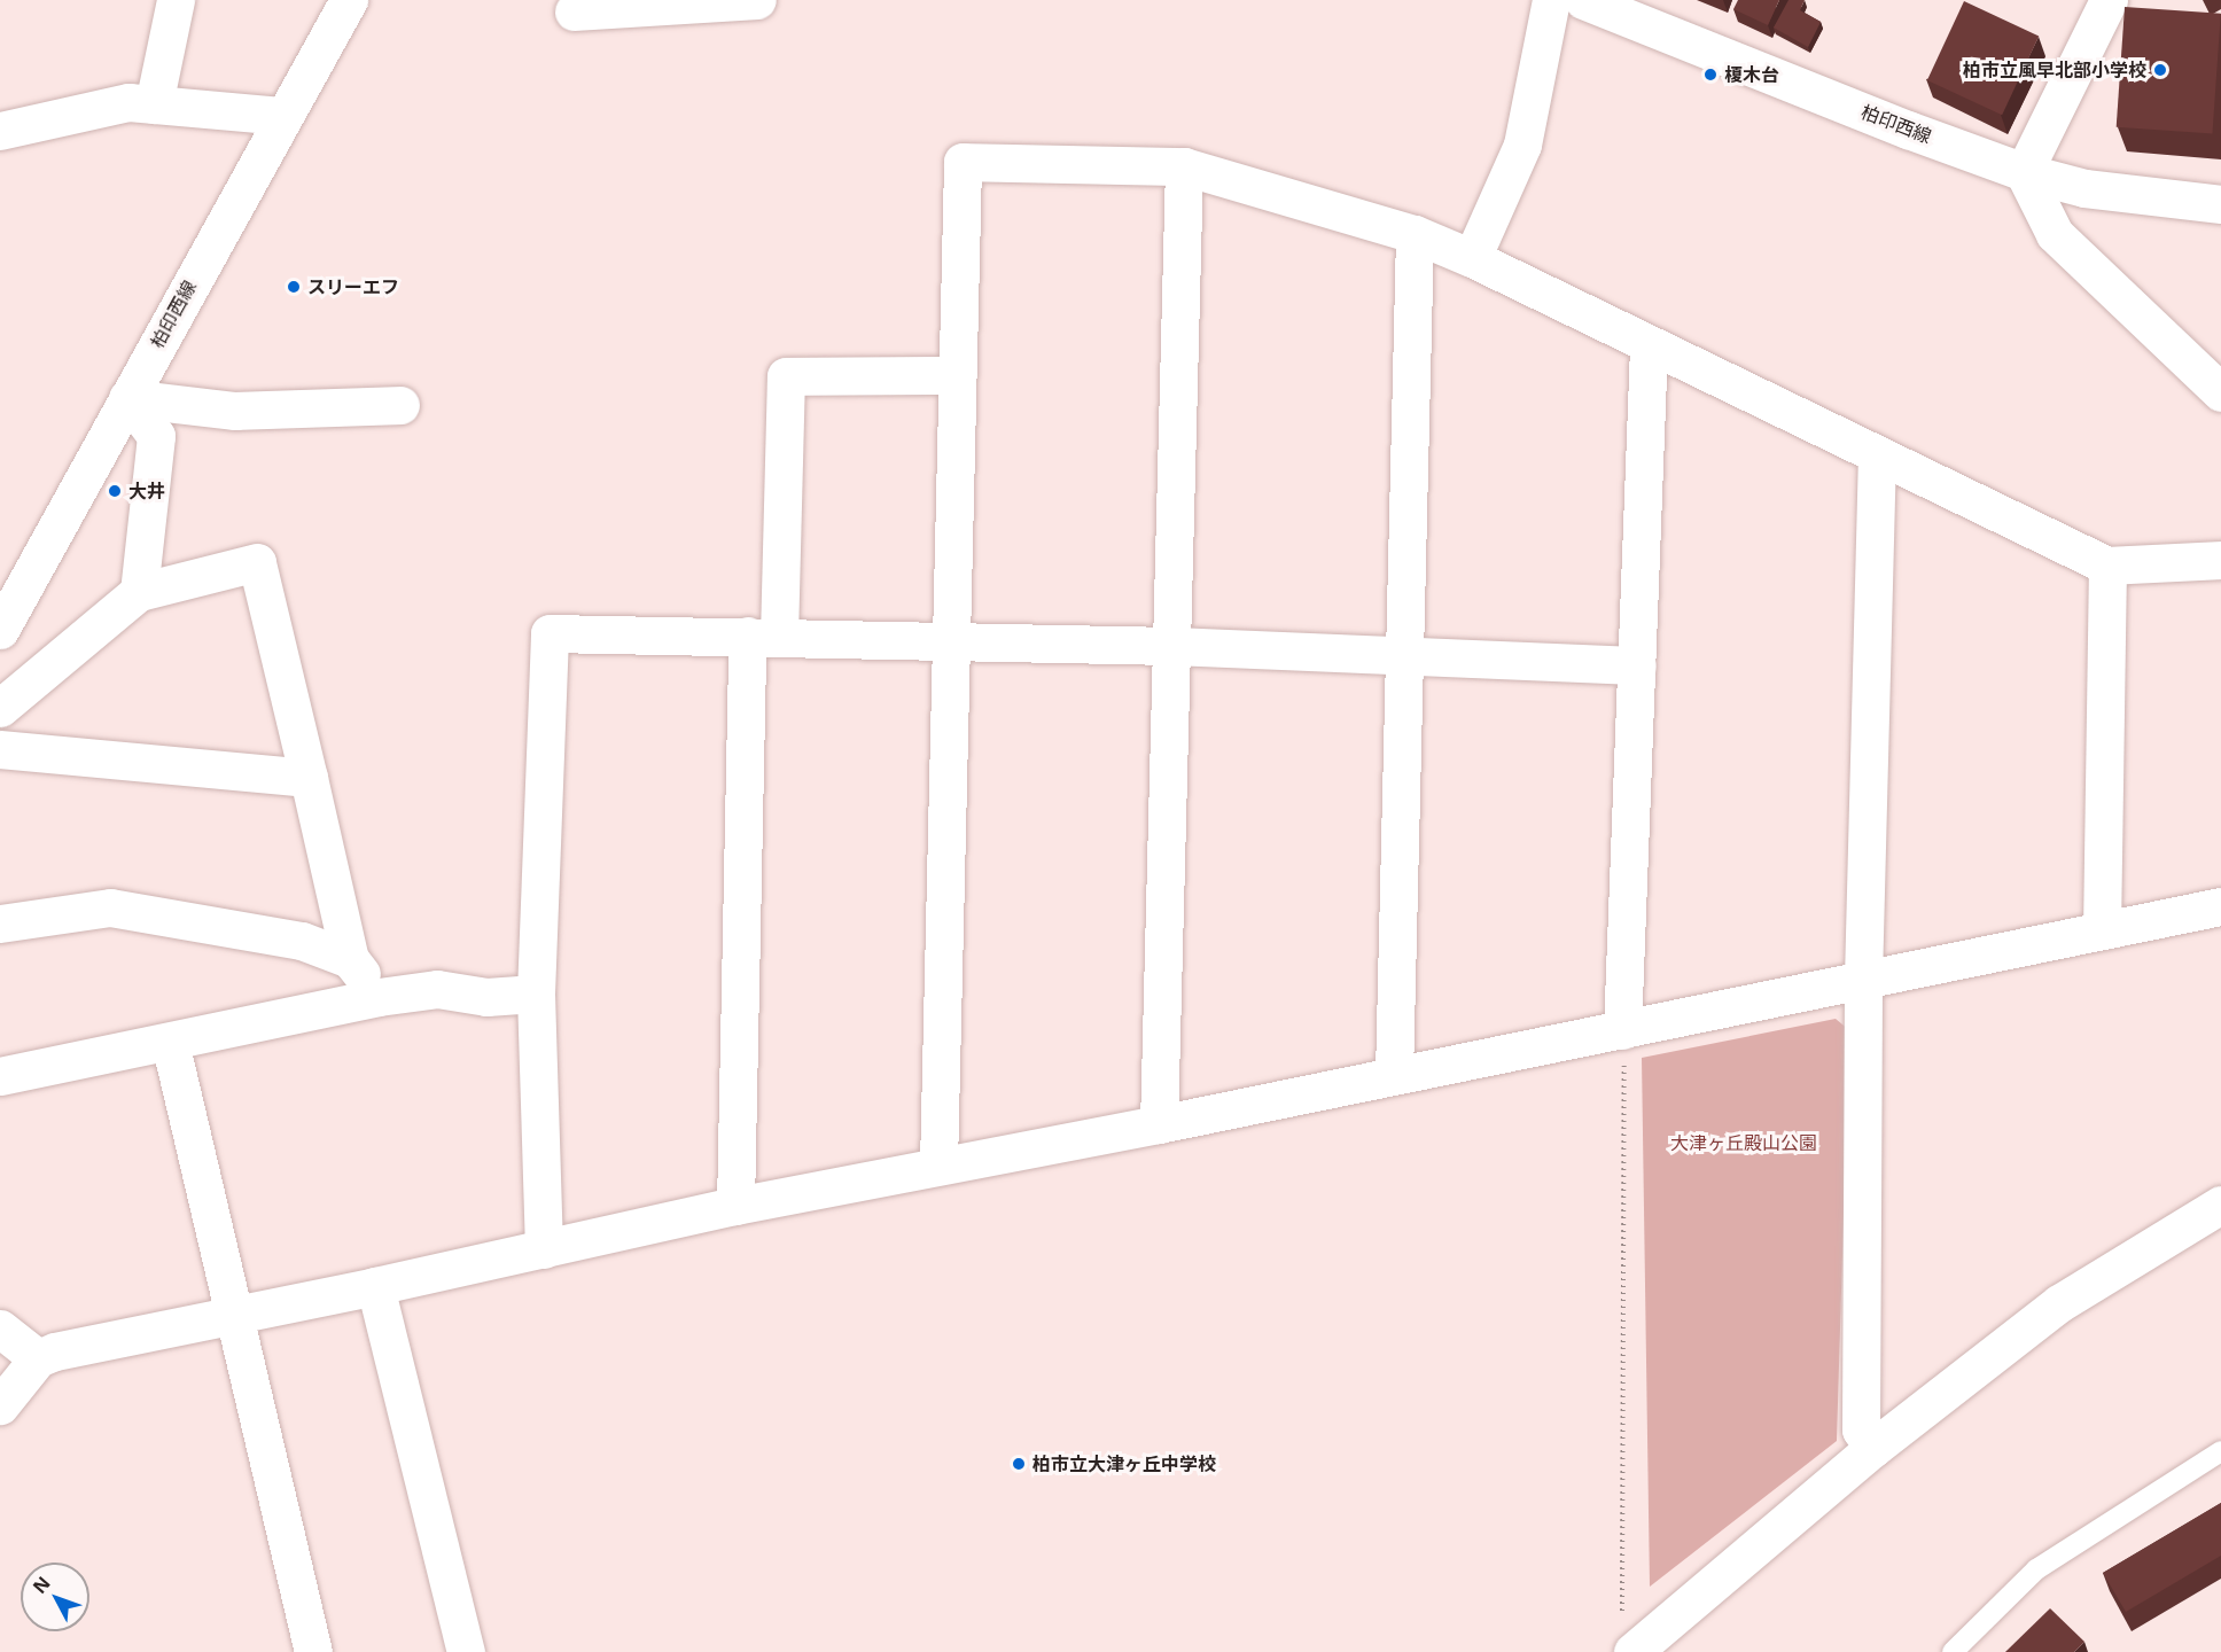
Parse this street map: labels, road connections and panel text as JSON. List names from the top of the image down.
{
  "streets": {
    "street": ["柏印西線"]
  },
  "parks": ["大津ヶ丘殿山公園"],
  "places": [
    "柏市立風早北部小学校",
    "榎木台",
    "スリーエフ",
    "大井",
    "柏市立大津ヶ丘中学校"
  ],
  "north": "top left"
}
